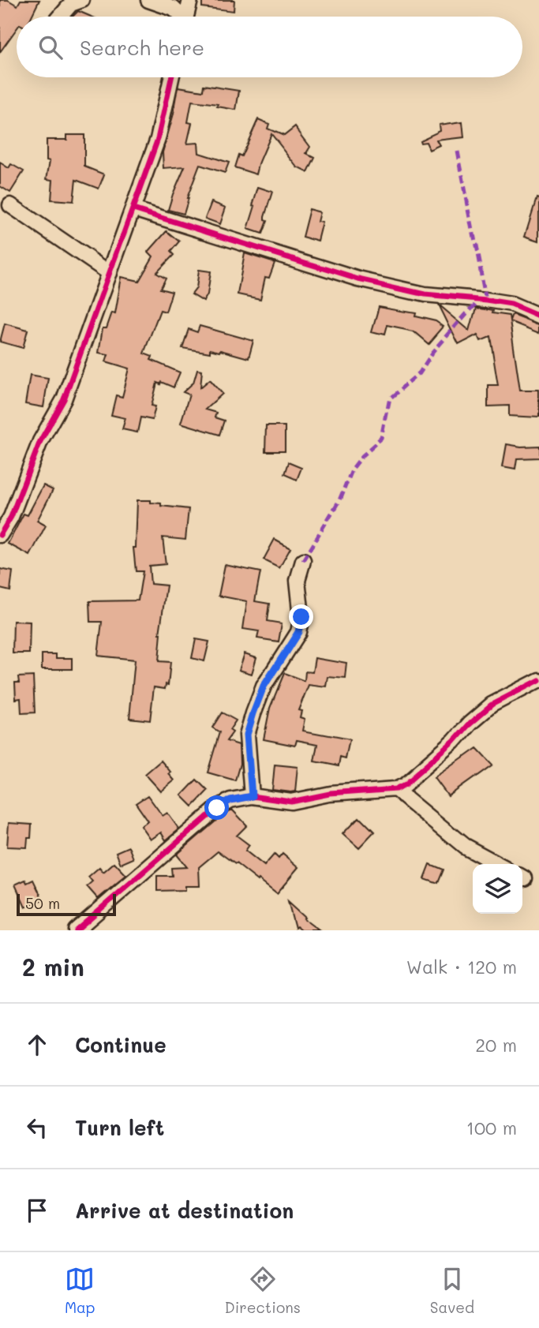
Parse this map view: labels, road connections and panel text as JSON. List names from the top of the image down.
{
  "scale_bar": "50 m",
  "page": {
    "search": "Search here",
    "scale": "50 m",
    "heading": ["2 min", "Walk · 120 m"],
    "list": [
      ["Continue", "20 m"],
      ["Turn left", "100 m"],
      "Arrive at destination"
    ],
    "nav": ["Map", "Directions", "Saved"]
  }
}
